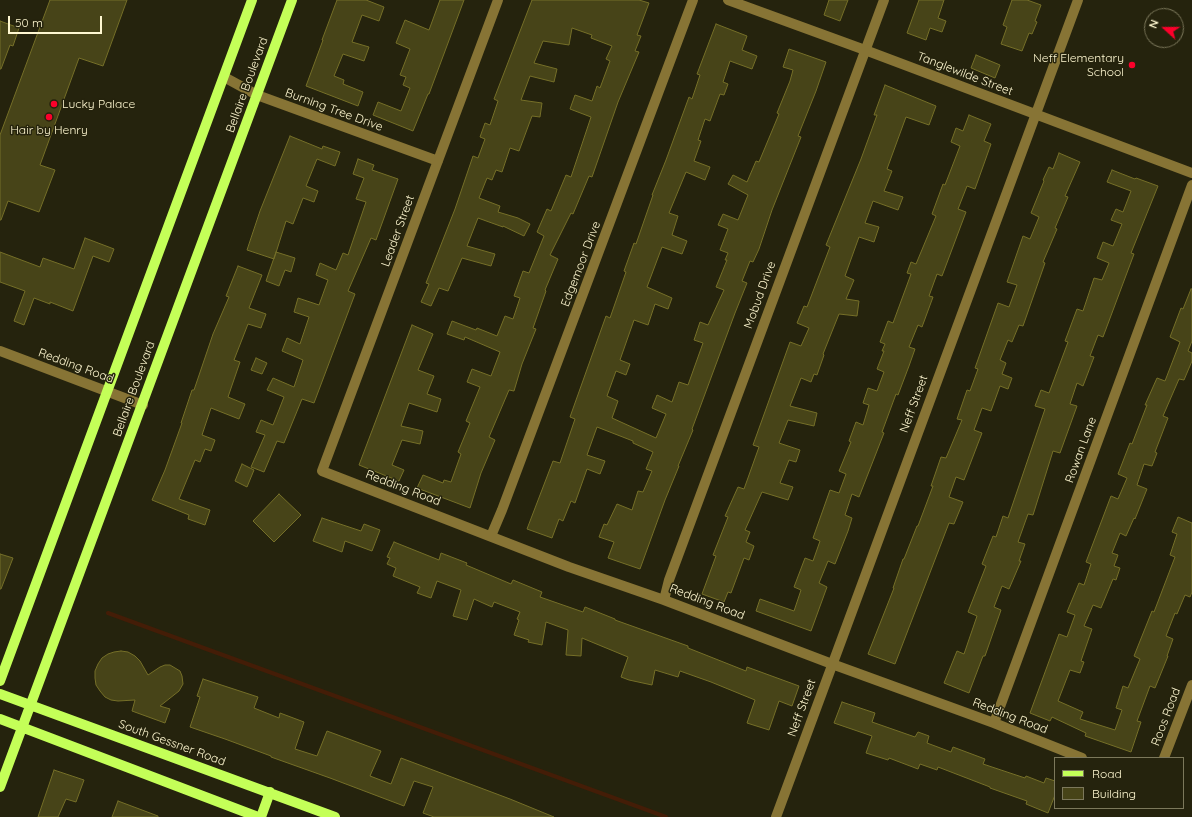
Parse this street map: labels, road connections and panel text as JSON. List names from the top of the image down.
{
  "streets": {
    "main road": ["Bellaire Boulevard", "South Gessner Road"],
    "street": [
      "Tanglewilde Street",
      "Burning Tree Drive",
      "Leader Street",
      "Edgemoor Drive",
      "Mobud Drive",
      "Redding Road",
      "Neff Street",
      "Rowan Lane",
      "Roos Road"
    ]
  },
  "crossings": [
    ["Tanglewilde Street", "Mobud Drive"],
    ["Tanglewilde Street", "Neff Street"],
    ["Bellaire Boulevard", "Burning Tree Drive"],
    ["Bellaire Boulevard", "Redding Road"],
    ["Bellaire Boulevard", "South Gessner Road"],
    ["Burning Tree Drive", "Leader Street"],
    ["Leader Street", "Redding Road"],
    ["Edgemoor Drive", "Redding Road"],
    ["Mobud Drive", "Redding Road"],
    ["Redding Road", "Neff Street"],
    ["Redding Road", "Rowan Lane"]
  ],
  "places": ["Neff Elementary School", "Lucky Palace", "Hair by Henry"],
  "legend": ["Road", "Building"],
  "scale_bar": "50 m",
  "north": "left"
}
